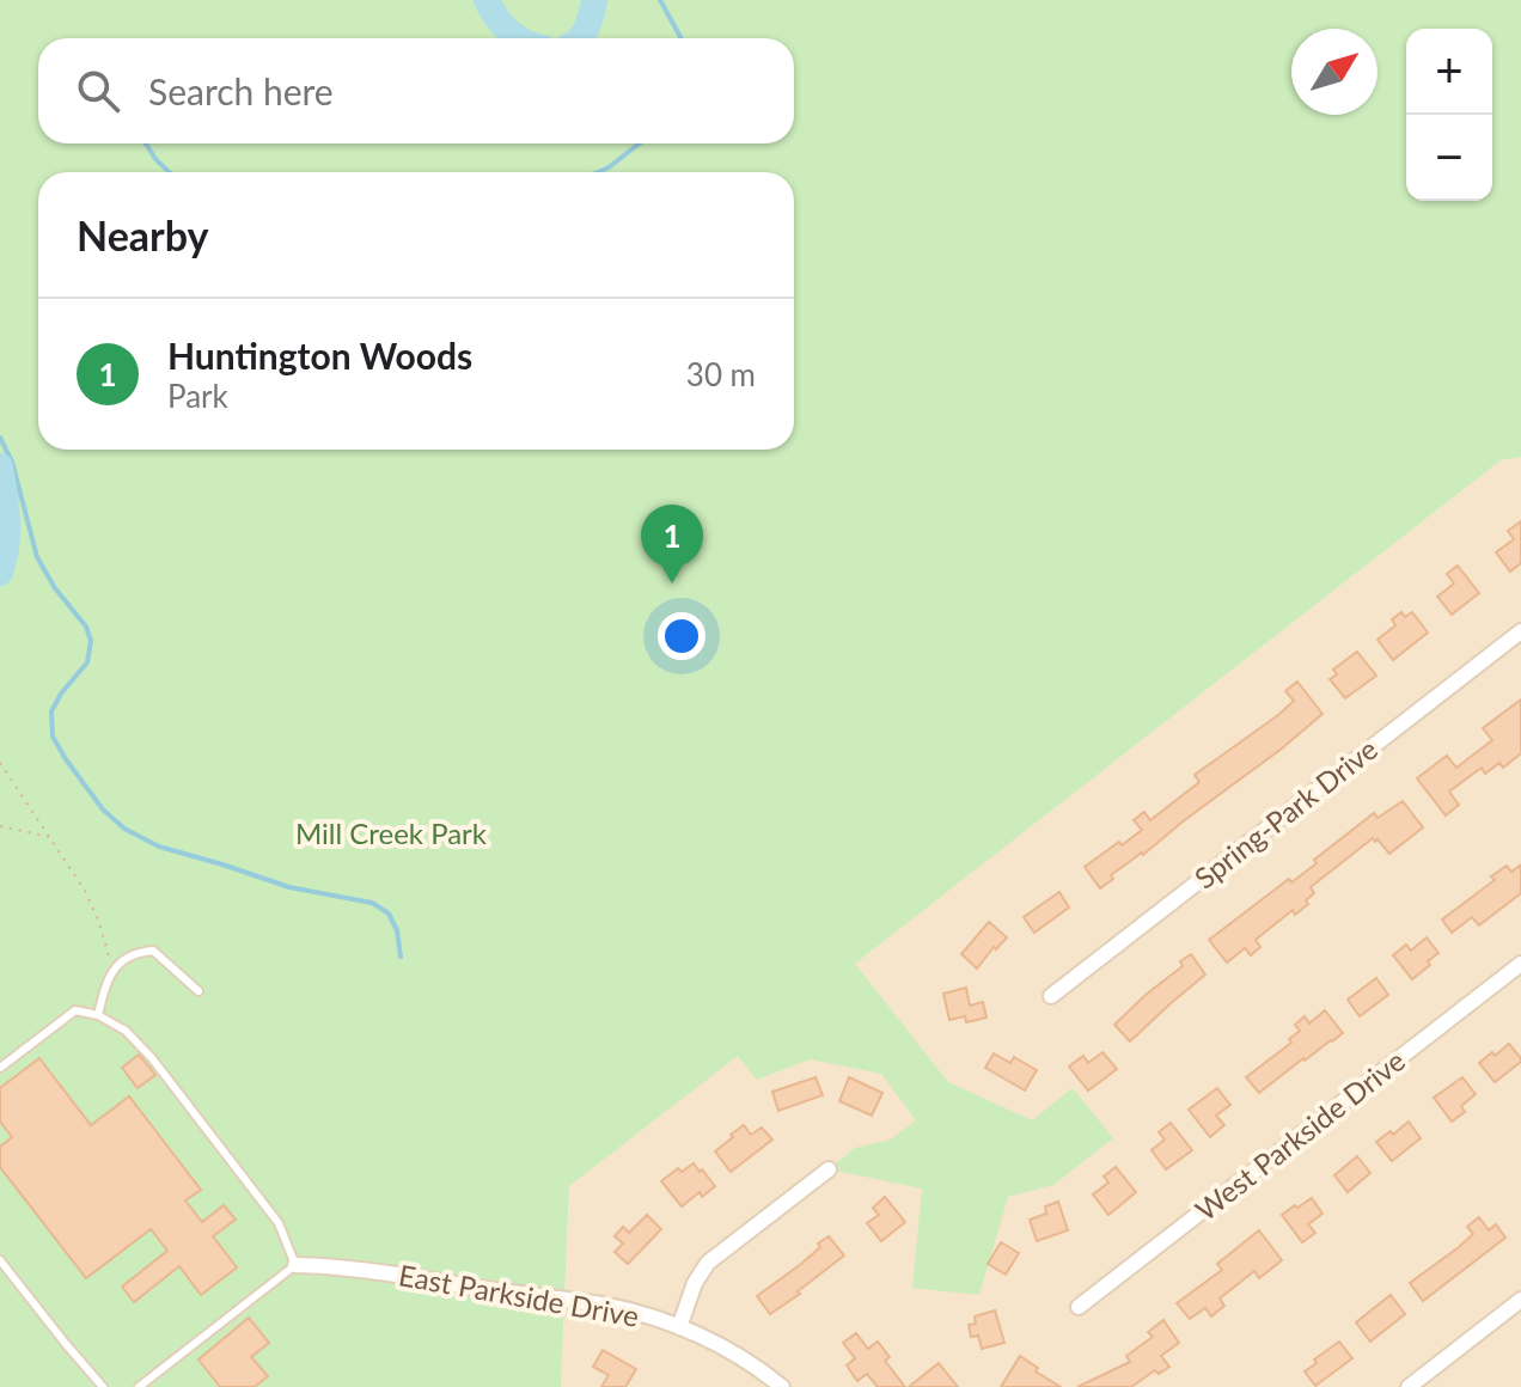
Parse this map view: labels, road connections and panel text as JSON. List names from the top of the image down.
{
  "streets": {
    "street": ["Spring-Park Drive", "West Parkside Drive", "East Parkside Drive"]
  },
  "parks": ["Mill Creek Park"],
  "north": "top right",
  "page": {
    "map_buttons": ["+", "−"],
    "search": "Search here",
    "heading": "Nearby",
    "list": [
      {
        "mark": "1",
        "name": "Huntington Woods",
        "note": "Park",
        "value": "30 m"
      }
    ],
    "pins": "1"
  }
}
